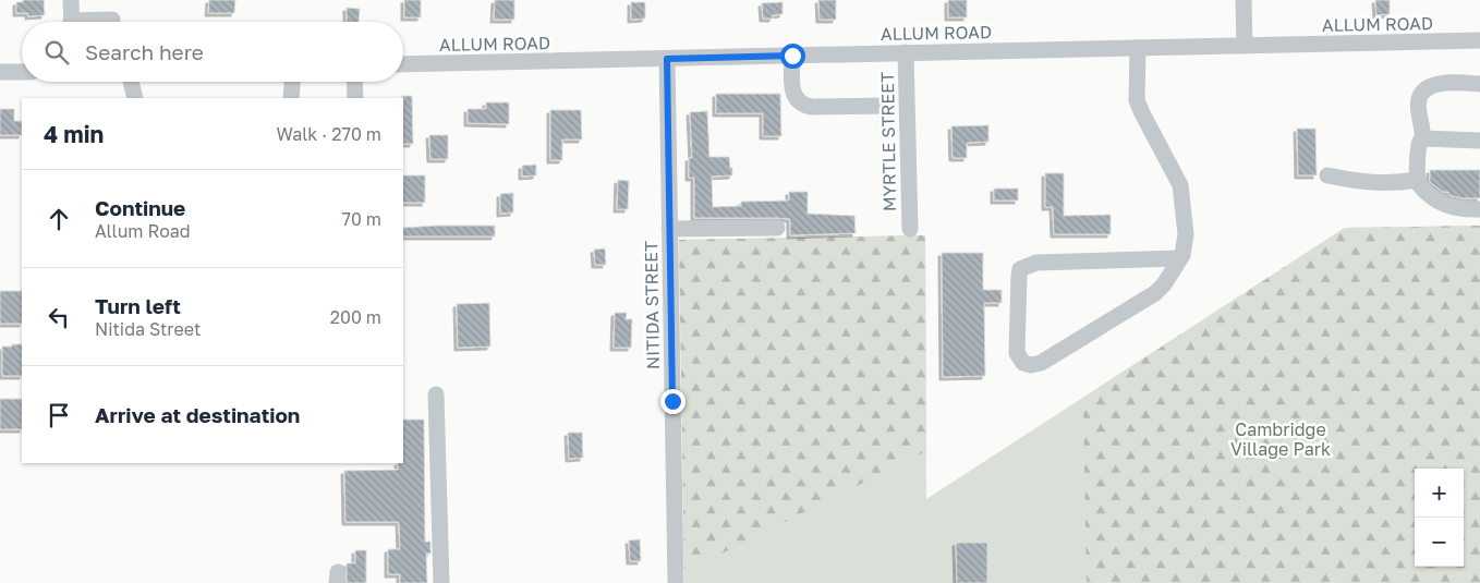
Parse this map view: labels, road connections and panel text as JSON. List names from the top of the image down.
{
  "streets": {
    "street": ["ALLUM ROAD", "MYRTLE STREET", "NITIDA STREET"]
  },
  "crossings": [
    ["ALLUM ROAD", "MYRTLE STREET"],
    ["ALLUM ROAD", "NITIDA STREET"]
  ],
  "parks": ["Cambridge Village Park"],
  "page": {
    "search": "Search here",
    "heading": ["4 min", "Walk · 270 m"],
    "list": [
      ["Continue", "Allum Road", "70 m"],
      ["Turn left", "Nitida Street", "200 m"],
      "Arrive at destination"
    ],
    "map_buttons": ["+", "−"]
  }
}
